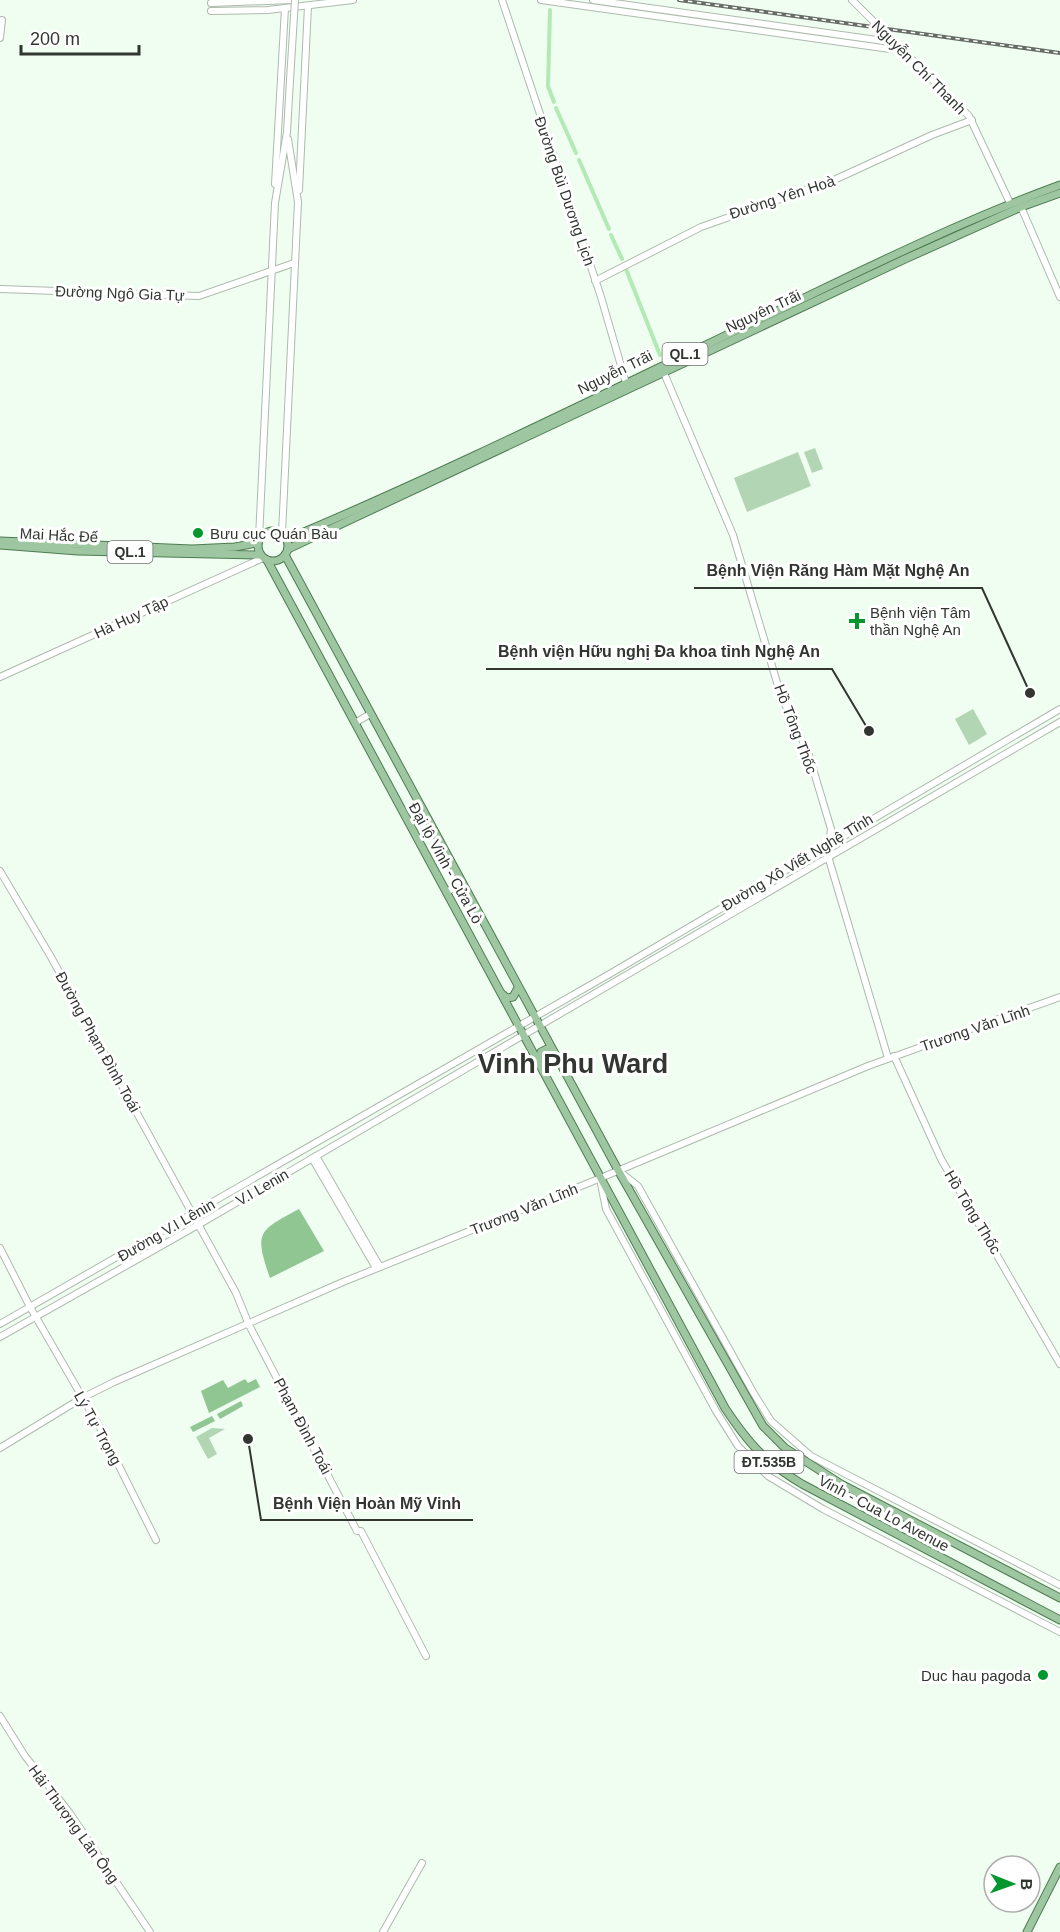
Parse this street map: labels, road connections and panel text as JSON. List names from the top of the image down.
{
  "streets": {
    "main road": [
      "Nguyên Trãi",
      "QL.1",
      "Nguyễn Trãi",
      "Mai Hắc Đế",
      "Đại lộ Vinh - Cửa Lò",
      "ĐT.535B",
      "Vinh - Cua Lo Avenue"
    ],
    "street": [
      "Nguyễn Chí Thanh",
      "Đường Bùi Dương Lịch",
      "Đường Yên Hoà",
      "Đường Ngô Gia Tự",
      "Hà Huy Tập",
      "Hồ Tông Thốc",
      "Đường Xô Viết Nghệ Tĩnh",
      "Trương Văn Lĩnh",
      "Đường Phạm Đình Toái",
      "V.I Lenin",
      "Đường V.I Lênin",
      "Phạm Đình Toái",
      "Lý Tự Trọng",
      "Hải Thượng Lãn Ông"
    ]
  },
  "crossings": [
    ["Nguyễn Chí Thanh", "Đường Yên Hoà"],
    ["Nguyễn Chí Thanh", "Nguyễn Trãi"],
    ["Đường Bùi Dương Lịch", "Đường Yên Hoà"],
    ["Đường Bùi Dương Lịch", "Nguyên Trãi"],
    ["Đường Bùi Dương Lịch", "Nguyễn Trãi"],
    ["Nguyên Trãi", "QL.1"],
    ["Nguyên Trãi", "Nguyễn Trãi"],
    ["Nguyên Trãi", "Mai Hắc Đế"],
    ["Nguyên Trãi", "Hà Huy Tập"],
    ["Nguyên Trãi", "Hồ Tông Thốc"],
    ["Nguyên Trãi", "Đại lộ Vinh - Cửa Lò"],
    ["QL.1", "Mai Hắc Đế"],
    ["QL.1", "Hà Huy Tập"],
    ["QL.1", "Đại lộ Vinh - Cửa Lò"],
    ["Mai Hắc Đế", "Hà Huy Tập"],
    ["Mai Hắc Đế", "Đại lộ Vinh - Cửa Lò"],
    ["Hà Huy Tập", "Đại lộ Vinh - Cửa Lò"],
    ["Hồ Tông Thốc", "Đường Xô Viết Nghệ Tĩnh"],
    ["Hồ Tông Thốc", "Trương Văn Lĩnh"],
    ["Đường Xô Viết Nghệ Tĩnh", "Đại lộ Vinh - Cửa Lò"],
    ["Đường Xô Viết Nghệ Tĩnh", "V.I Lenin"],
    ["Đường Xô Viết Nghệ Tĩnh", "Đường V.I Lênin"],
    ["Đại lộ Vinh - Cửa Lò", "Trương Văn Lĩnh"],
    ["Đại lộ Vinh - Cửa Lò", "V.I Lenin"],
    ["Đại lộ Vinh - Cửa Lò", "Đường V.I Lênin"],
    ["Đại lộ Vinh - Cửa Lò", "Vinh - Cua Lo Avenue"],
    ["Trương Văn Lĩnh", "Phạm Đình Toái"],
    ["Trương Văn Lĩnh", "Lý Tự Trọng"],
    ["Trương Văn Lĩnh", "Vinh - Cua Lo Avenue"],
    ["Đường Phạm Đình Toái", "V.I Lenin"],
    ["Đường Phạm Đình Toái", "Đường V.I Lênin"],
    ["Đường Phạm Đình Toái", "Phạm Đình Toái"],
    ["V.I Lenin", "Phạm Đình Toái"],
    ["V.I Lenin", "Lý Tự Trọng"],
    ["Đường V.I Lênin", "Lý Tự Trọng"]
  ],
  "districts": ["Vinh Phu Ward"],
  "places": {
    "other": [
      "Bưu cục Quán Bàu",
      "Bệnh Viện Răng Hàm Mặt Nghệ An",
      "Bệnh viện Hữu nghị Đa khoa tỉnh Nghệ An",
      "Bệnh Viện Hoàn Mỹ Vinh",
      "Duc hau pagoda"
    ],
    "health": ["Bệnh viện Tâm thần Nghệ An"]
  },
  "scale_bar": "200 m",
  "north": "right"
}
